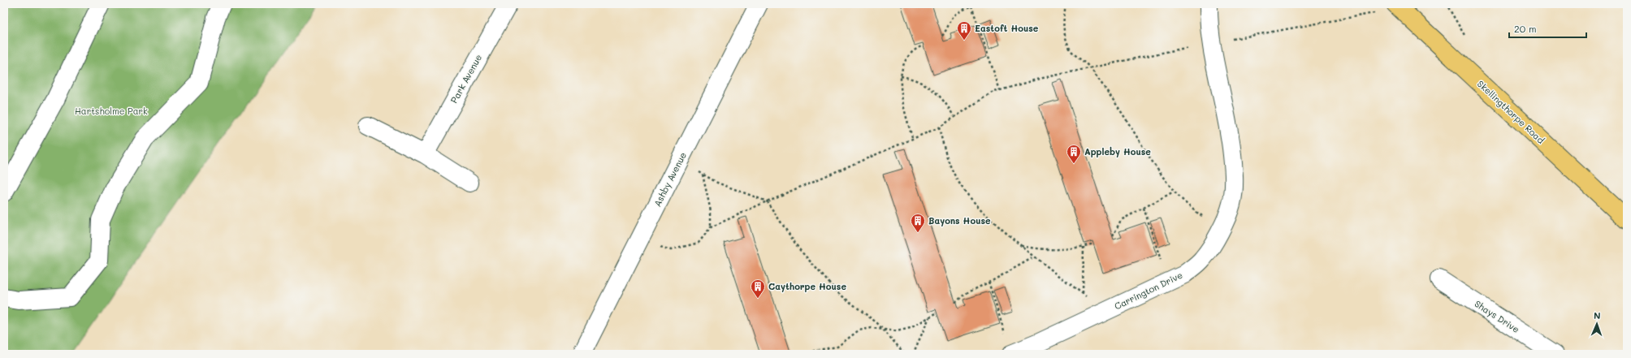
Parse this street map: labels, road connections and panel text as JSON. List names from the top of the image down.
{
  "streets": {
    "main road": ["Skellingthorpe Road"],
    "street": [
      "Park Avenue",
      "Ashby Avenue",
      "Carrington Drive",
      "Shays Drive"
    ]
  },
  "parks": ["Hartsholme Park"],
  "places": {
    "building": [
      "Eastoft House",
      "Appleby House",
      "Bayons House",
      "Caythorpe House"
    ]
  },
  "scale_bar": "20 m",
  "north": "top"
}
